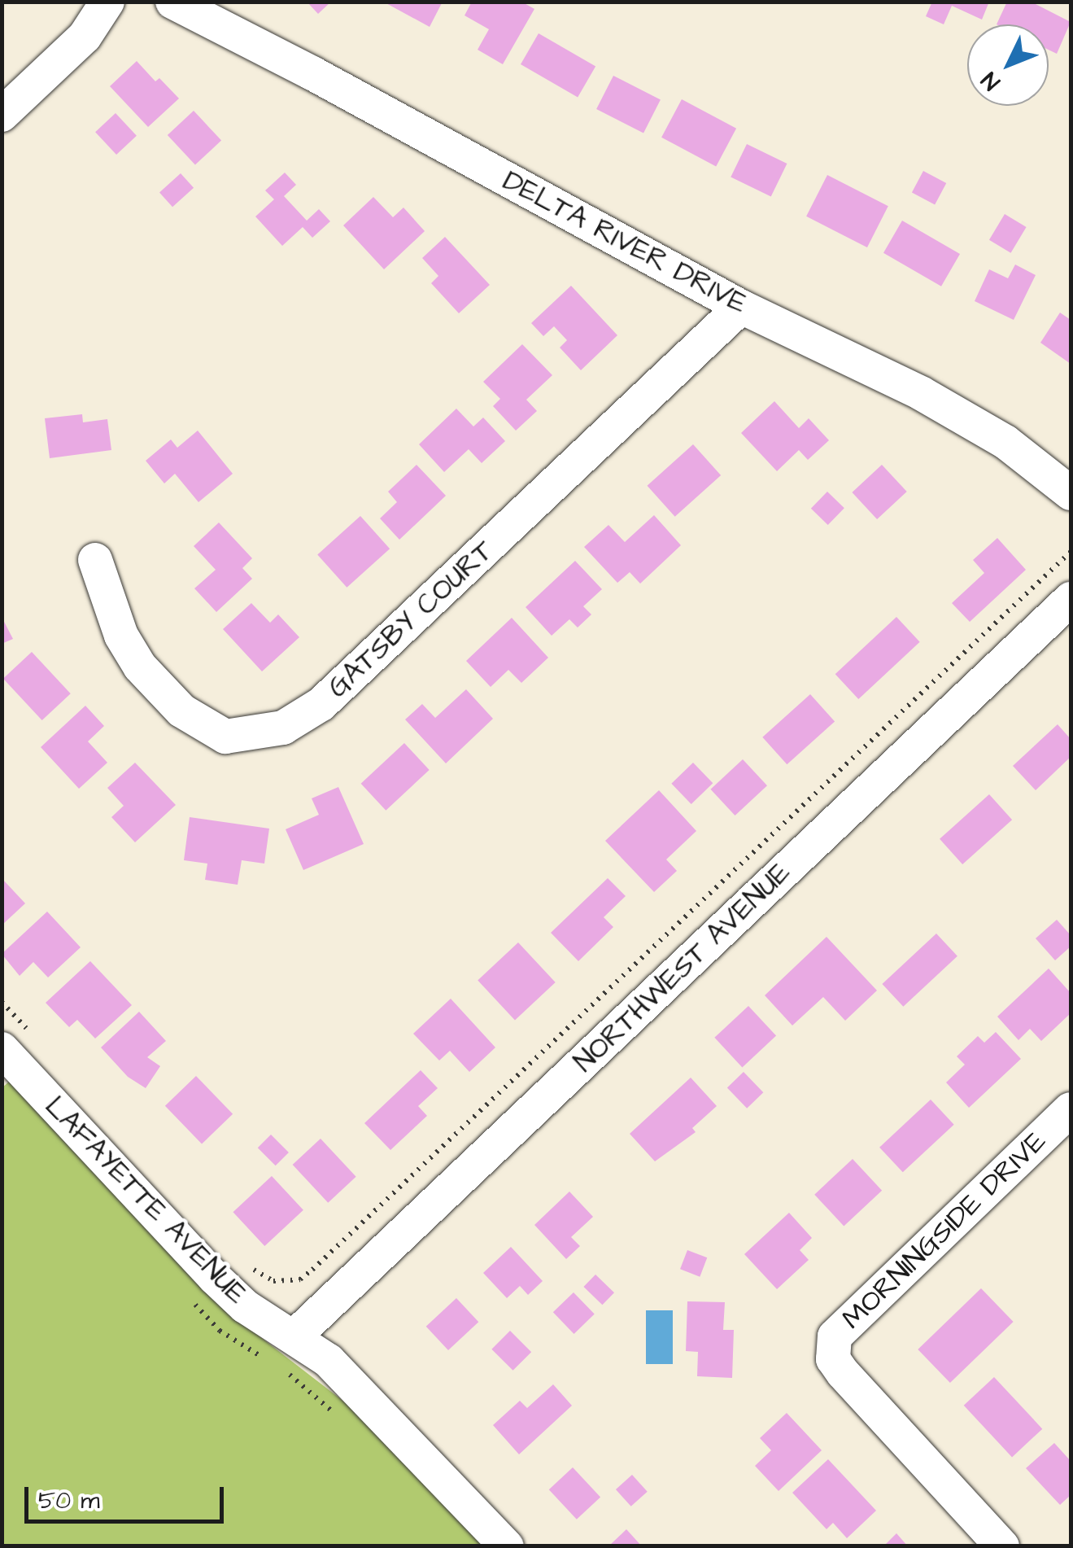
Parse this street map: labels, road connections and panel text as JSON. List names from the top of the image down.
{
  "streets": {
    "street": [
      "DELTA RIVER DRIVE",
      "GATSBY COURT",
      "NORTHWEST AVENUE",
      "LAFAYETTE AVENUE",
      "MORNINGSIDE DRIVE"
    ]
  },
  "crossings": [
    ["DELTA RIVER DRIVE", "GATSBY COURT"],
    ["NORTHWEST AVENUE", "LAFAYETTE AVENUE"]
  ],
  "scale_bar": "50 m",
  "north": "bottom left"
}
